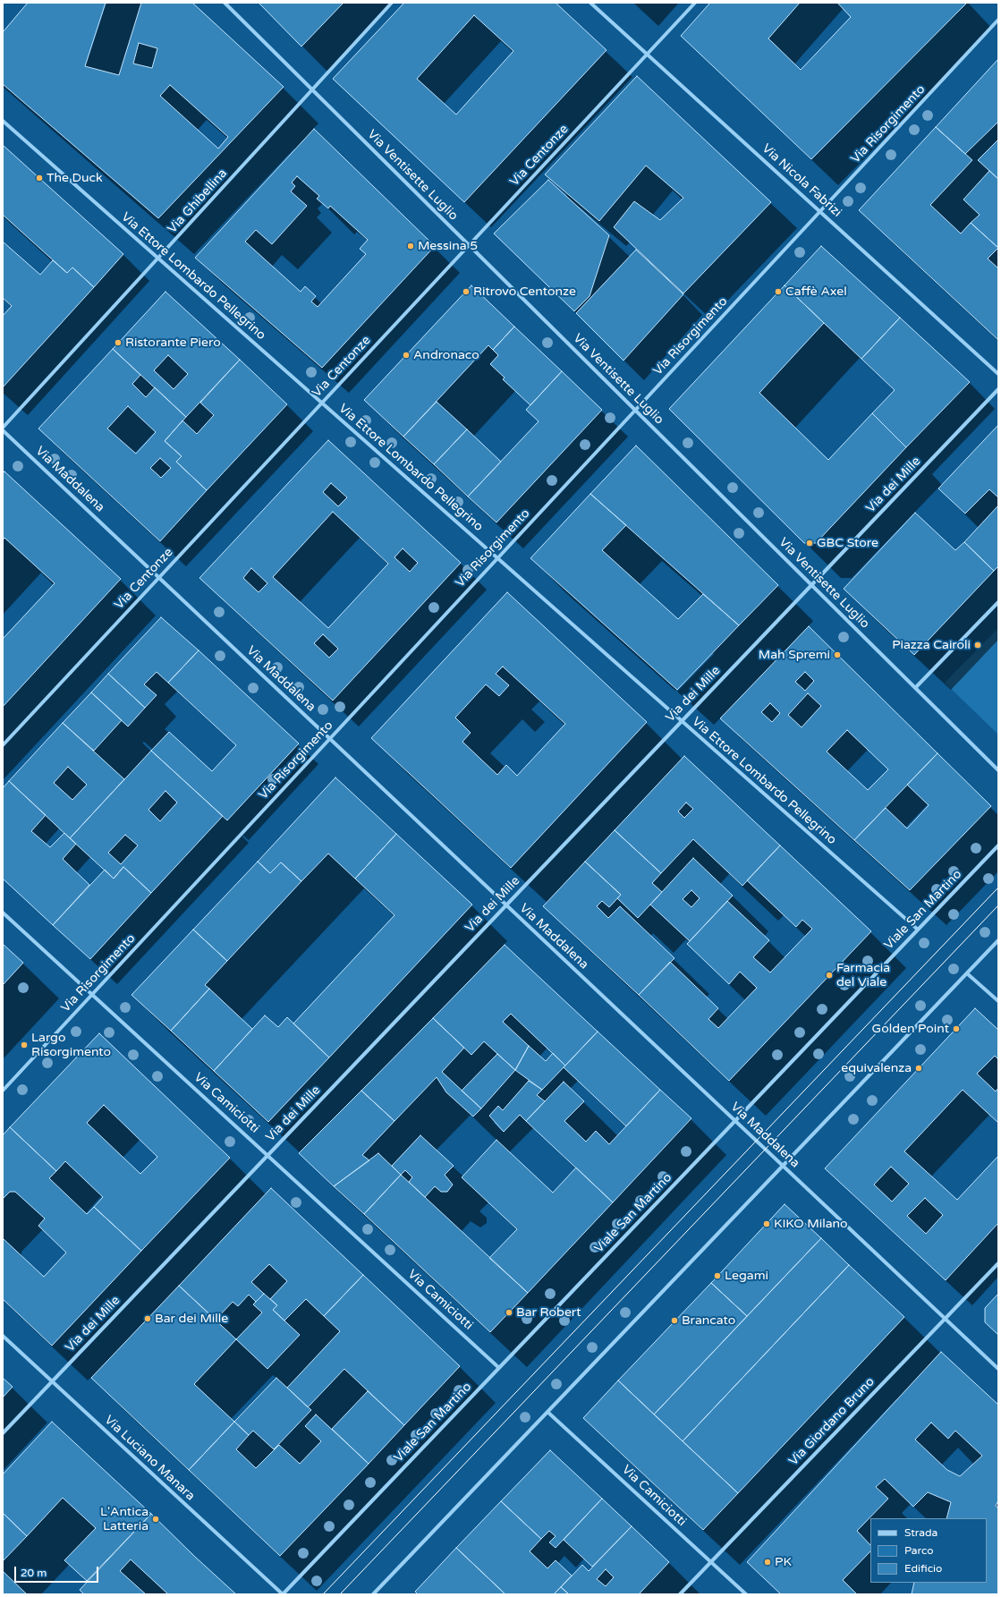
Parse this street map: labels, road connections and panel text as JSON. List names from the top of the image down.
{
  "streets": {
    "street": [
      "Via Risorgimento",
      "Via Centonze",
      "Via Ventisette Luglio",
      "Via Nicola Fabrizi",
      "Via Ghibellina",
      "Via Ettore Lombardo Pellegrino",
      "Via Maddalena",
      "Via dei Mille",
      "Viale San Martino",
      "Via Camiciotti",
      "Via Giordano Bruno",
      "Via Luciano Manara"
    ]
  },
  "crossings": [
    ["Via Risorgimento", "Via Ventisette Luglio"],
    ["Via Risorgimento", "Via Nicola Fabrizi"],
    ["Via Risorgimento", "Via Ettore Lombardo Pellegrino"],
    ["Via Risorgimento", "Via Maddalena"],
    ["Via Risorgimento", "Via Camiciotti"],
    ["Via Centonze", "Via Ventisette Luglio"],
    ["Via Centonze", "Via Nicola Fabrizi"],
    ["Via Centonze", "Via Ettore Lombardo Pellegrino"],
    ["Via Centonze", "Via Maddalena"],
    ["Via Ventisette Luglio", "Via Ghibellina"],
    ["Via Ventisette Luglio", "Via dei Mille"],
    ["Via Ghibellina", "Via Ettore Lombardo Pellegrino"],
    ["Via Ghibellina", "Via Maddalena"],
    ["Via Ettore Lombardo Pellegrino", "Via dei Mille"],
    ["Via Ettore Lombardo Pellegrino", "Viale San Martino"],
    ["Via Maddalena", "Via dei Mille"],
    ["Via Maddalena", "Viale San Martino"],
    ["Via Maddalena", "Via Giordano Bruno"],
    ["Via dei Mille", "Via Camiciotti"],
    ["Via dei Mille", "Via Luciano Manara"],
    ["Viale San Martino", "Via Camiciotti"],
    ["Viale San Martino", "Via Luciano Manara"],
    ["Via Camiciotti", "Via Giordano Bruno"]
  ],
  "places": [
    "The Duck",
    "Messina 5",
    "Ritrovo Centonze",
    "Caffè Axel",
    "Ristorante Piero",
    "Andronaco",
    "GBC Store",
    "Piazza Cairoli",
    "Mah Spremi",
    "Farmacia del Viale",
    "Golden Point",
    "Largo Risorgimento",
    "equivalenza",
    "KIKO Milano",
    "Legami",
    "Bar Robert",
    "Bar dei Mille",
    "Brancato",
    "L'Antica Latteria",
    "PK"
  ],
  "legend": ["Strada", "Parco", "Edificio"],
  "scale_bar": "20 m"
}
